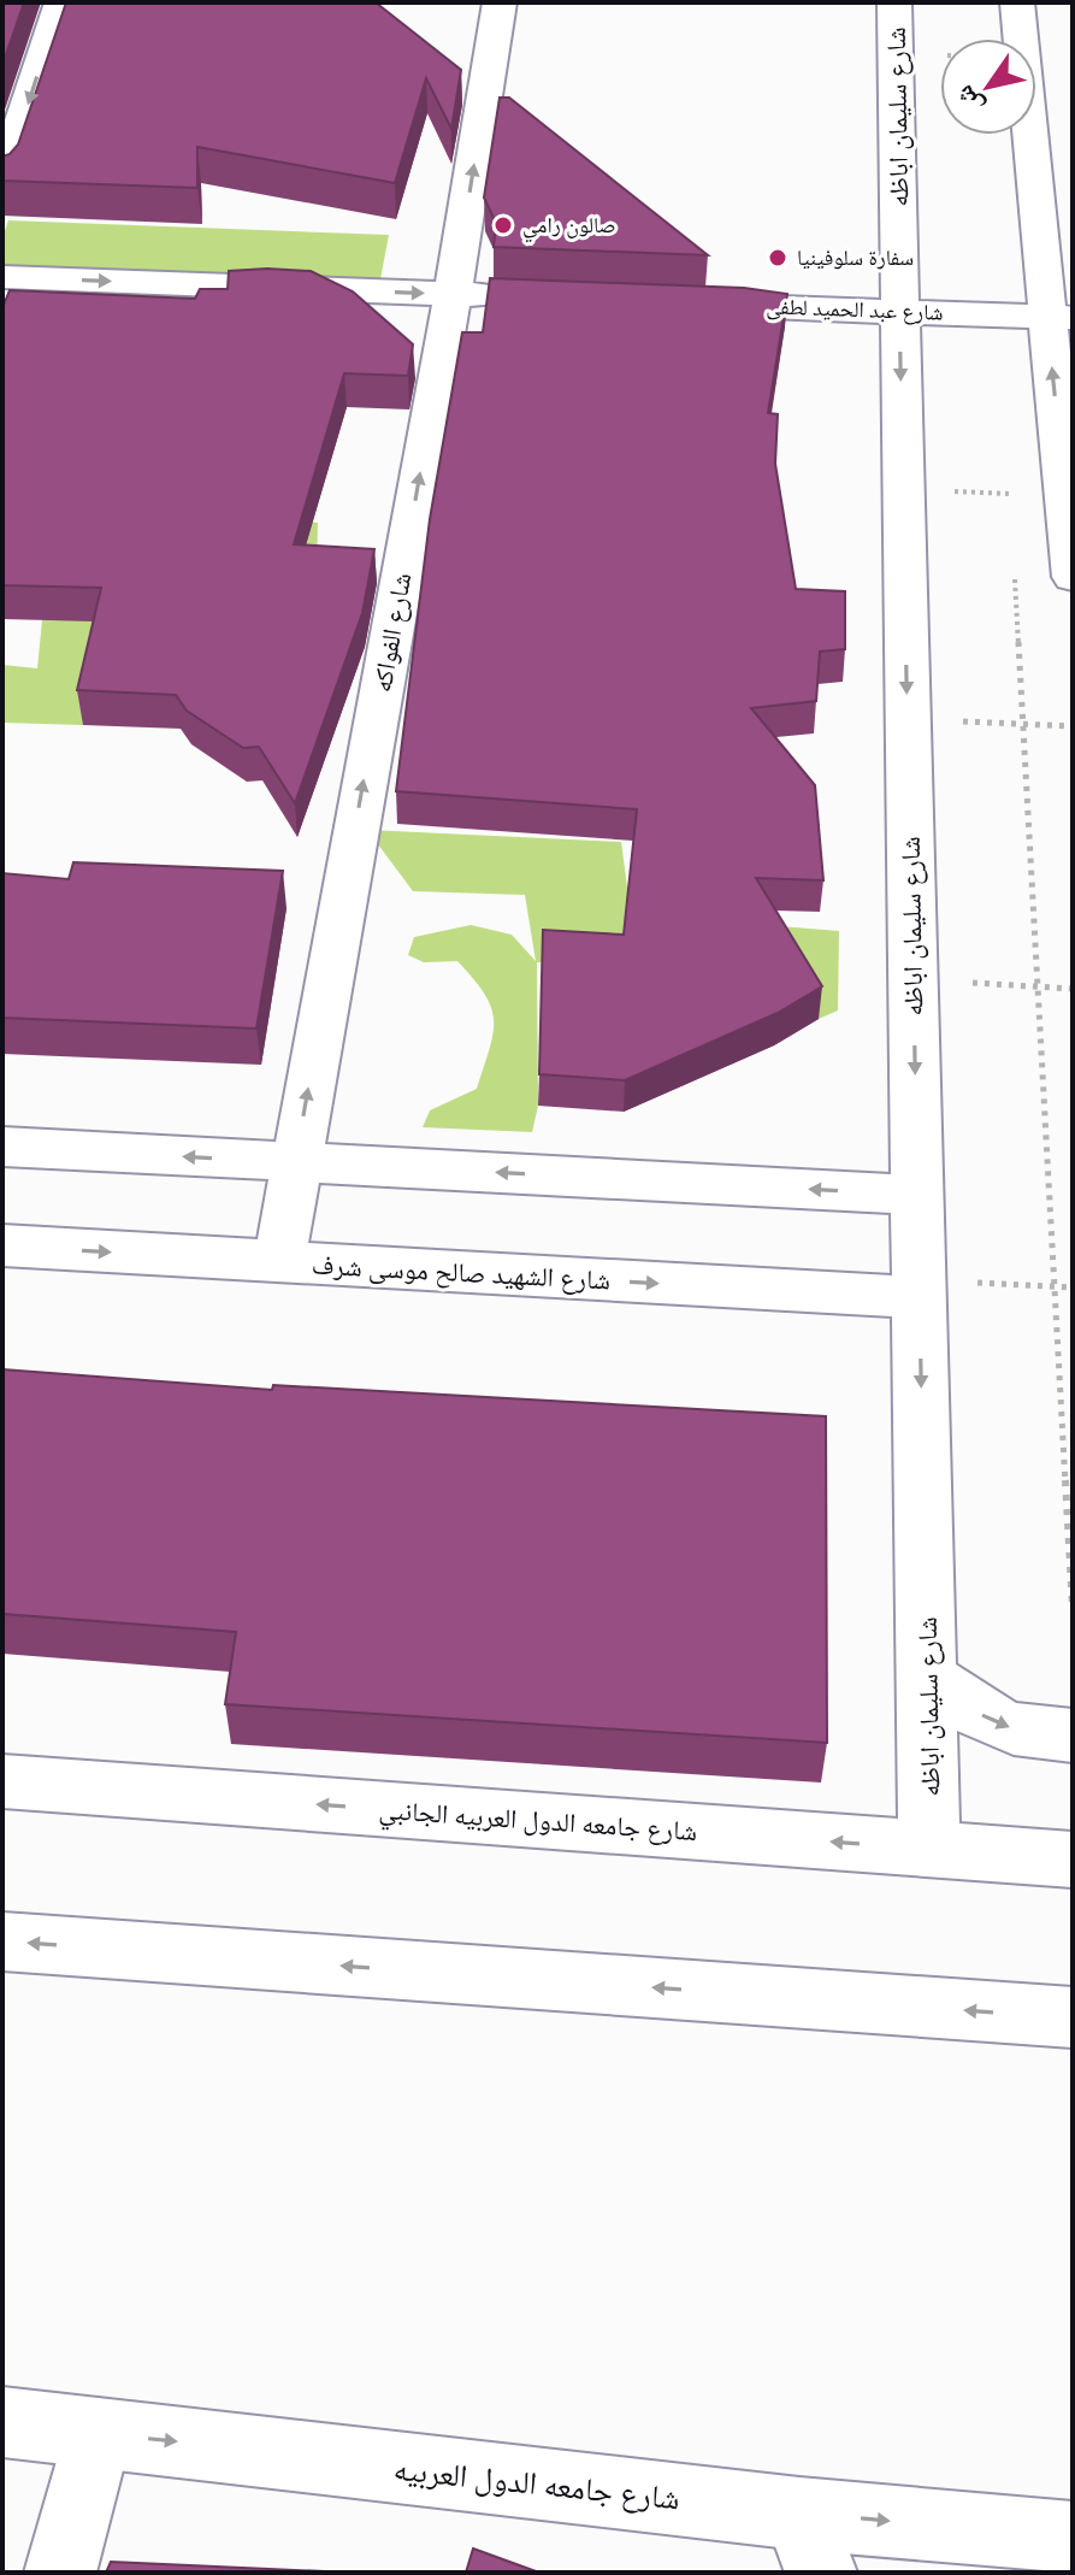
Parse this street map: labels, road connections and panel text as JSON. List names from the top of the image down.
{
  "streets": {
    "street": [
      "شارع سليمان اباظه",
      "شارع عبد الحميد لطفى",
      "شارع الفواكه",
      "شارع الشهيد صالح موسى شرف",
      "شارع جامعه الدول العربيه الجانبي",
      "شارع جامعه الدول العربيه"
    ]
  },
  "crossings": [
    ["شارع سليمان اباظه", "شارع عبد الحميد لطفى"],
    ["شارع سليمان اباظه", "شارع الشهيد صالح موسى شرف"],
    ["شارع سليمان اباظه", "شارع جامعه الدول العربيه الجانبي"],
    ["شارع الفواكه", "شارع الشهيد صالح موسى شرف"]
  ],
  "one_way": ["شارع سليمان اباظه", "شارع الفواكه", "شارع جامعه الدول العربيه"],
  "places": ["صالون رامي", "سفارة سلوفينيا"],
  "north": "bottom left"
}
